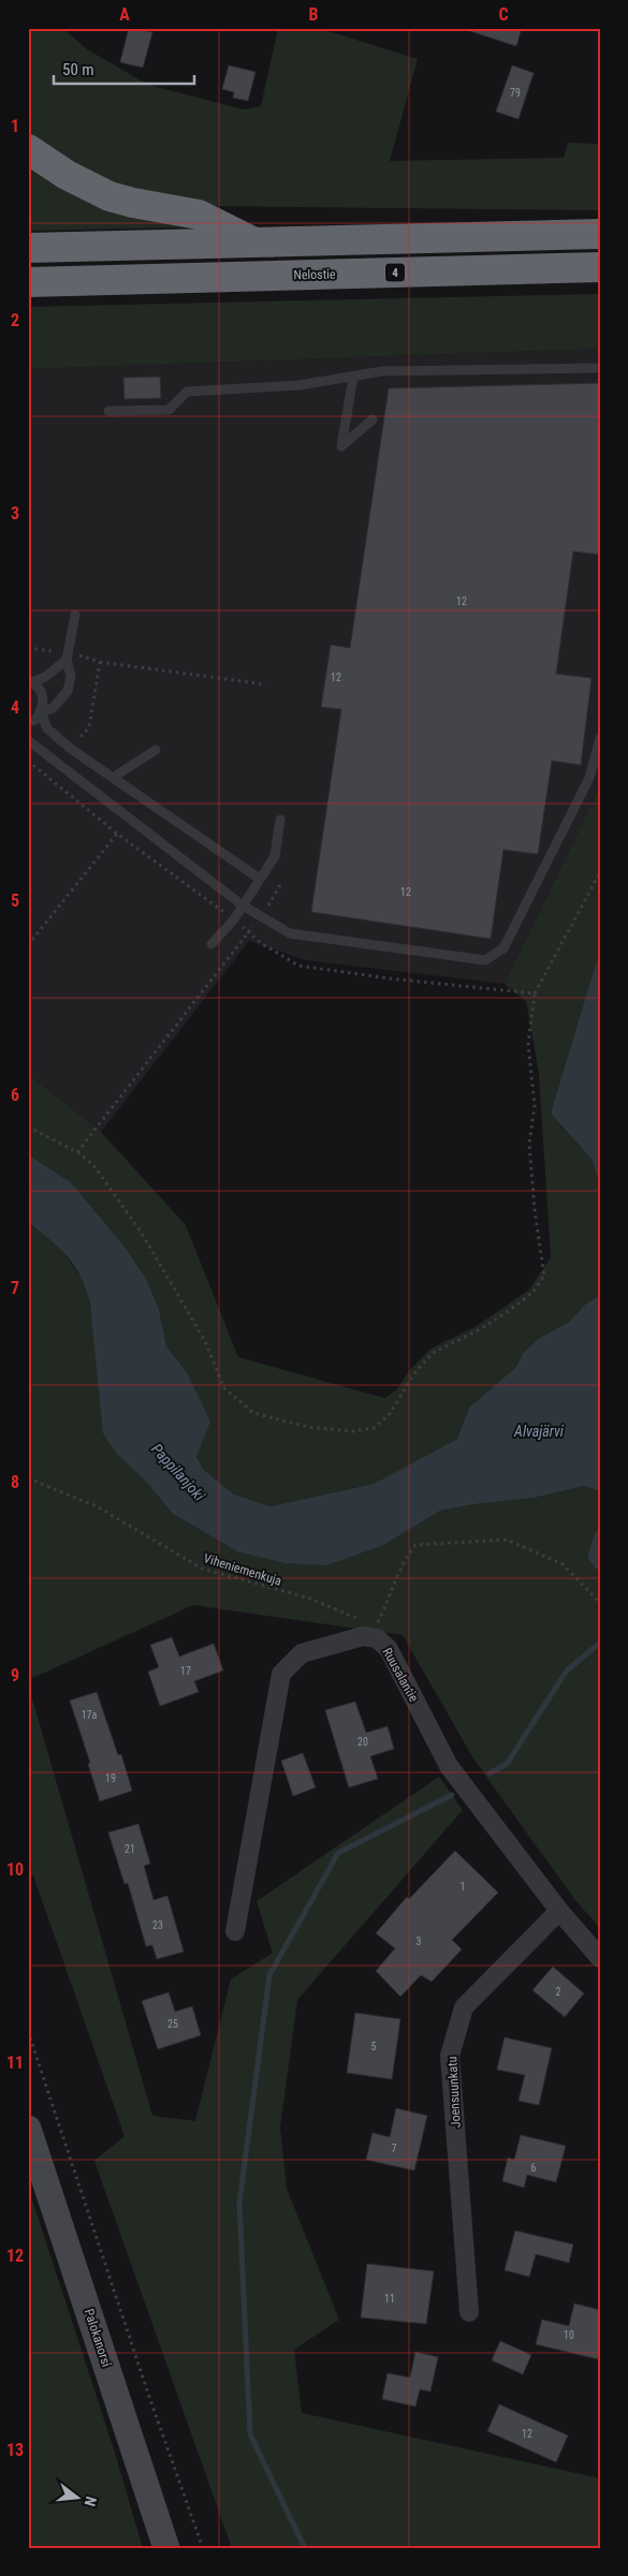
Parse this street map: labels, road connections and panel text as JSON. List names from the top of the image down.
{
  "streets": {
    "highway": ["4", "Nelostie"],
    "main road": ["Palokanorsi"],
    "street": ["Ruusalantie", "Joensuunkatu"],
    "path": ["Viheniemenkuja"]
  },
  "crossings": [
    ["Ruusalantie", "Joensuunkatu"]
  ],
  "water": ["Alvajärvi", "Pappilanjoki"],
  "house_numbers": [
    "79",
    "12",
    "12",
    "12",
    "17",
    "17a",
    "20",
    "19",
    "21",
    "1",
    "23",
    "3",
    "2",
    "25",
    "5",
    "7",
    "6",
    "11",
    "10",
    "12"
  ],
  "scale_bar": "50 m",
  "north": "right",
  "grid": {
    "columns": ["A", "B", "C"],
    "rows": [
      "1",
      "2",
      "3",
      "4",
      "5",
      "6",
      "7",
      "8",
      "9",
      "10",
      "11",
      "12",
      "13"
    ]
  }
}
